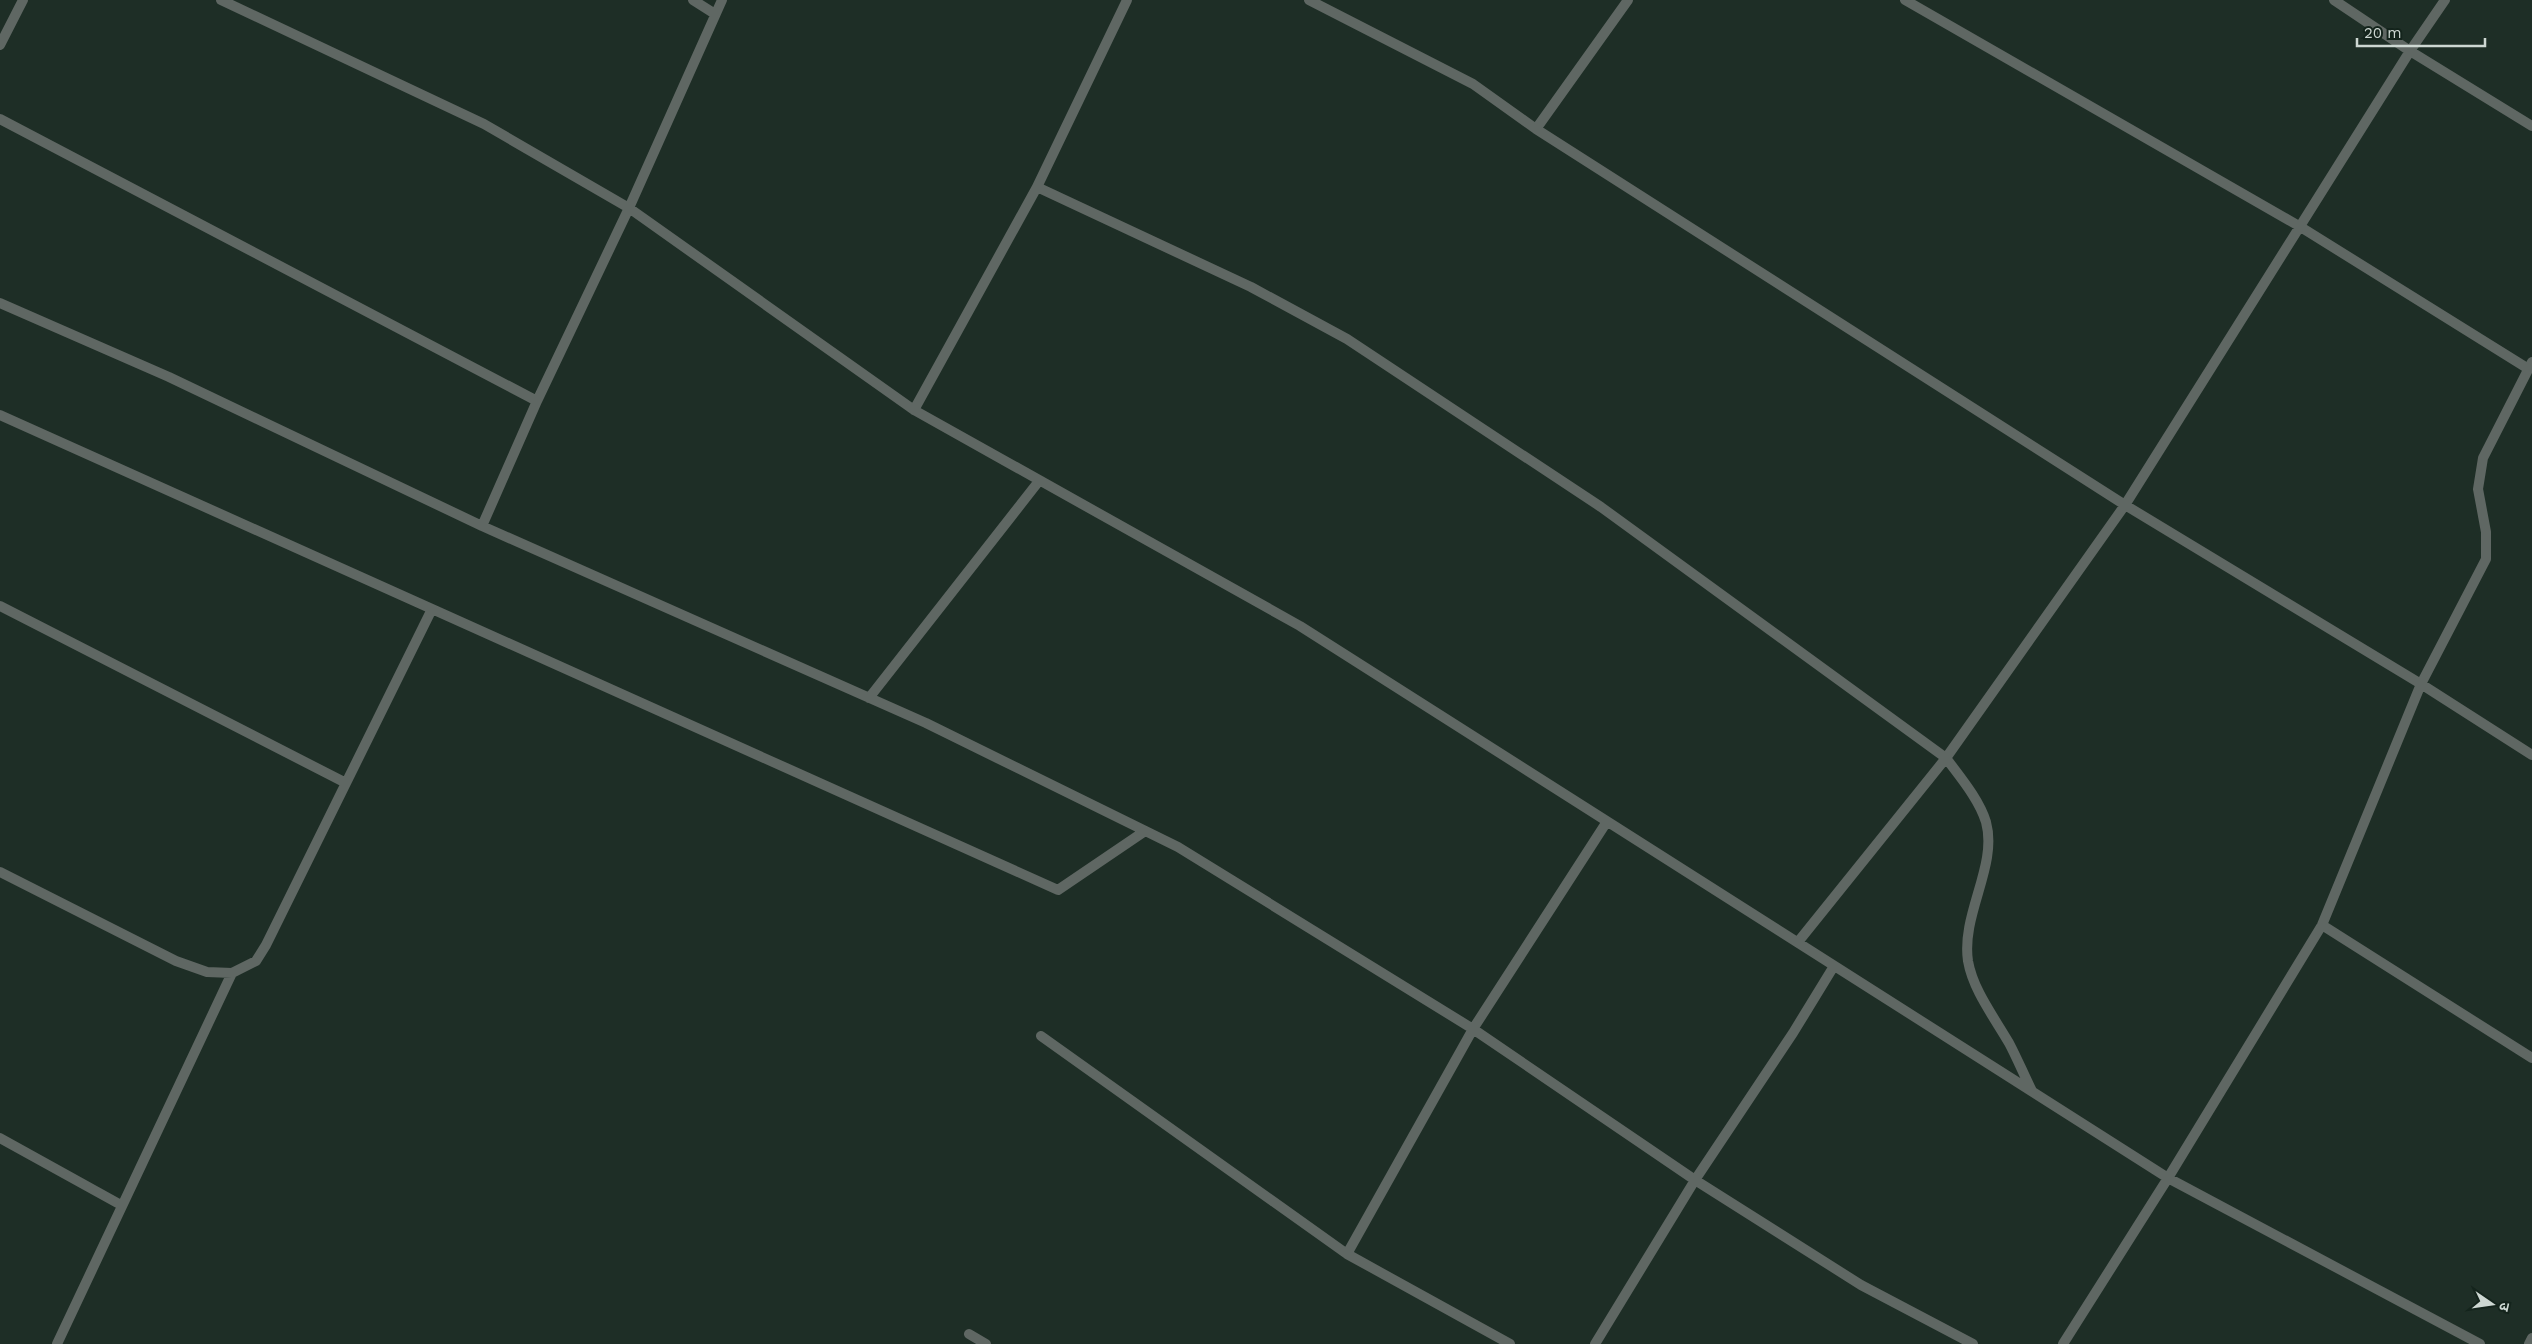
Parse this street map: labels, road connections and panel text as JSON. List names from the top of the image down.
{
  "scale_bar": "20 m",
  "north": "right"
}
